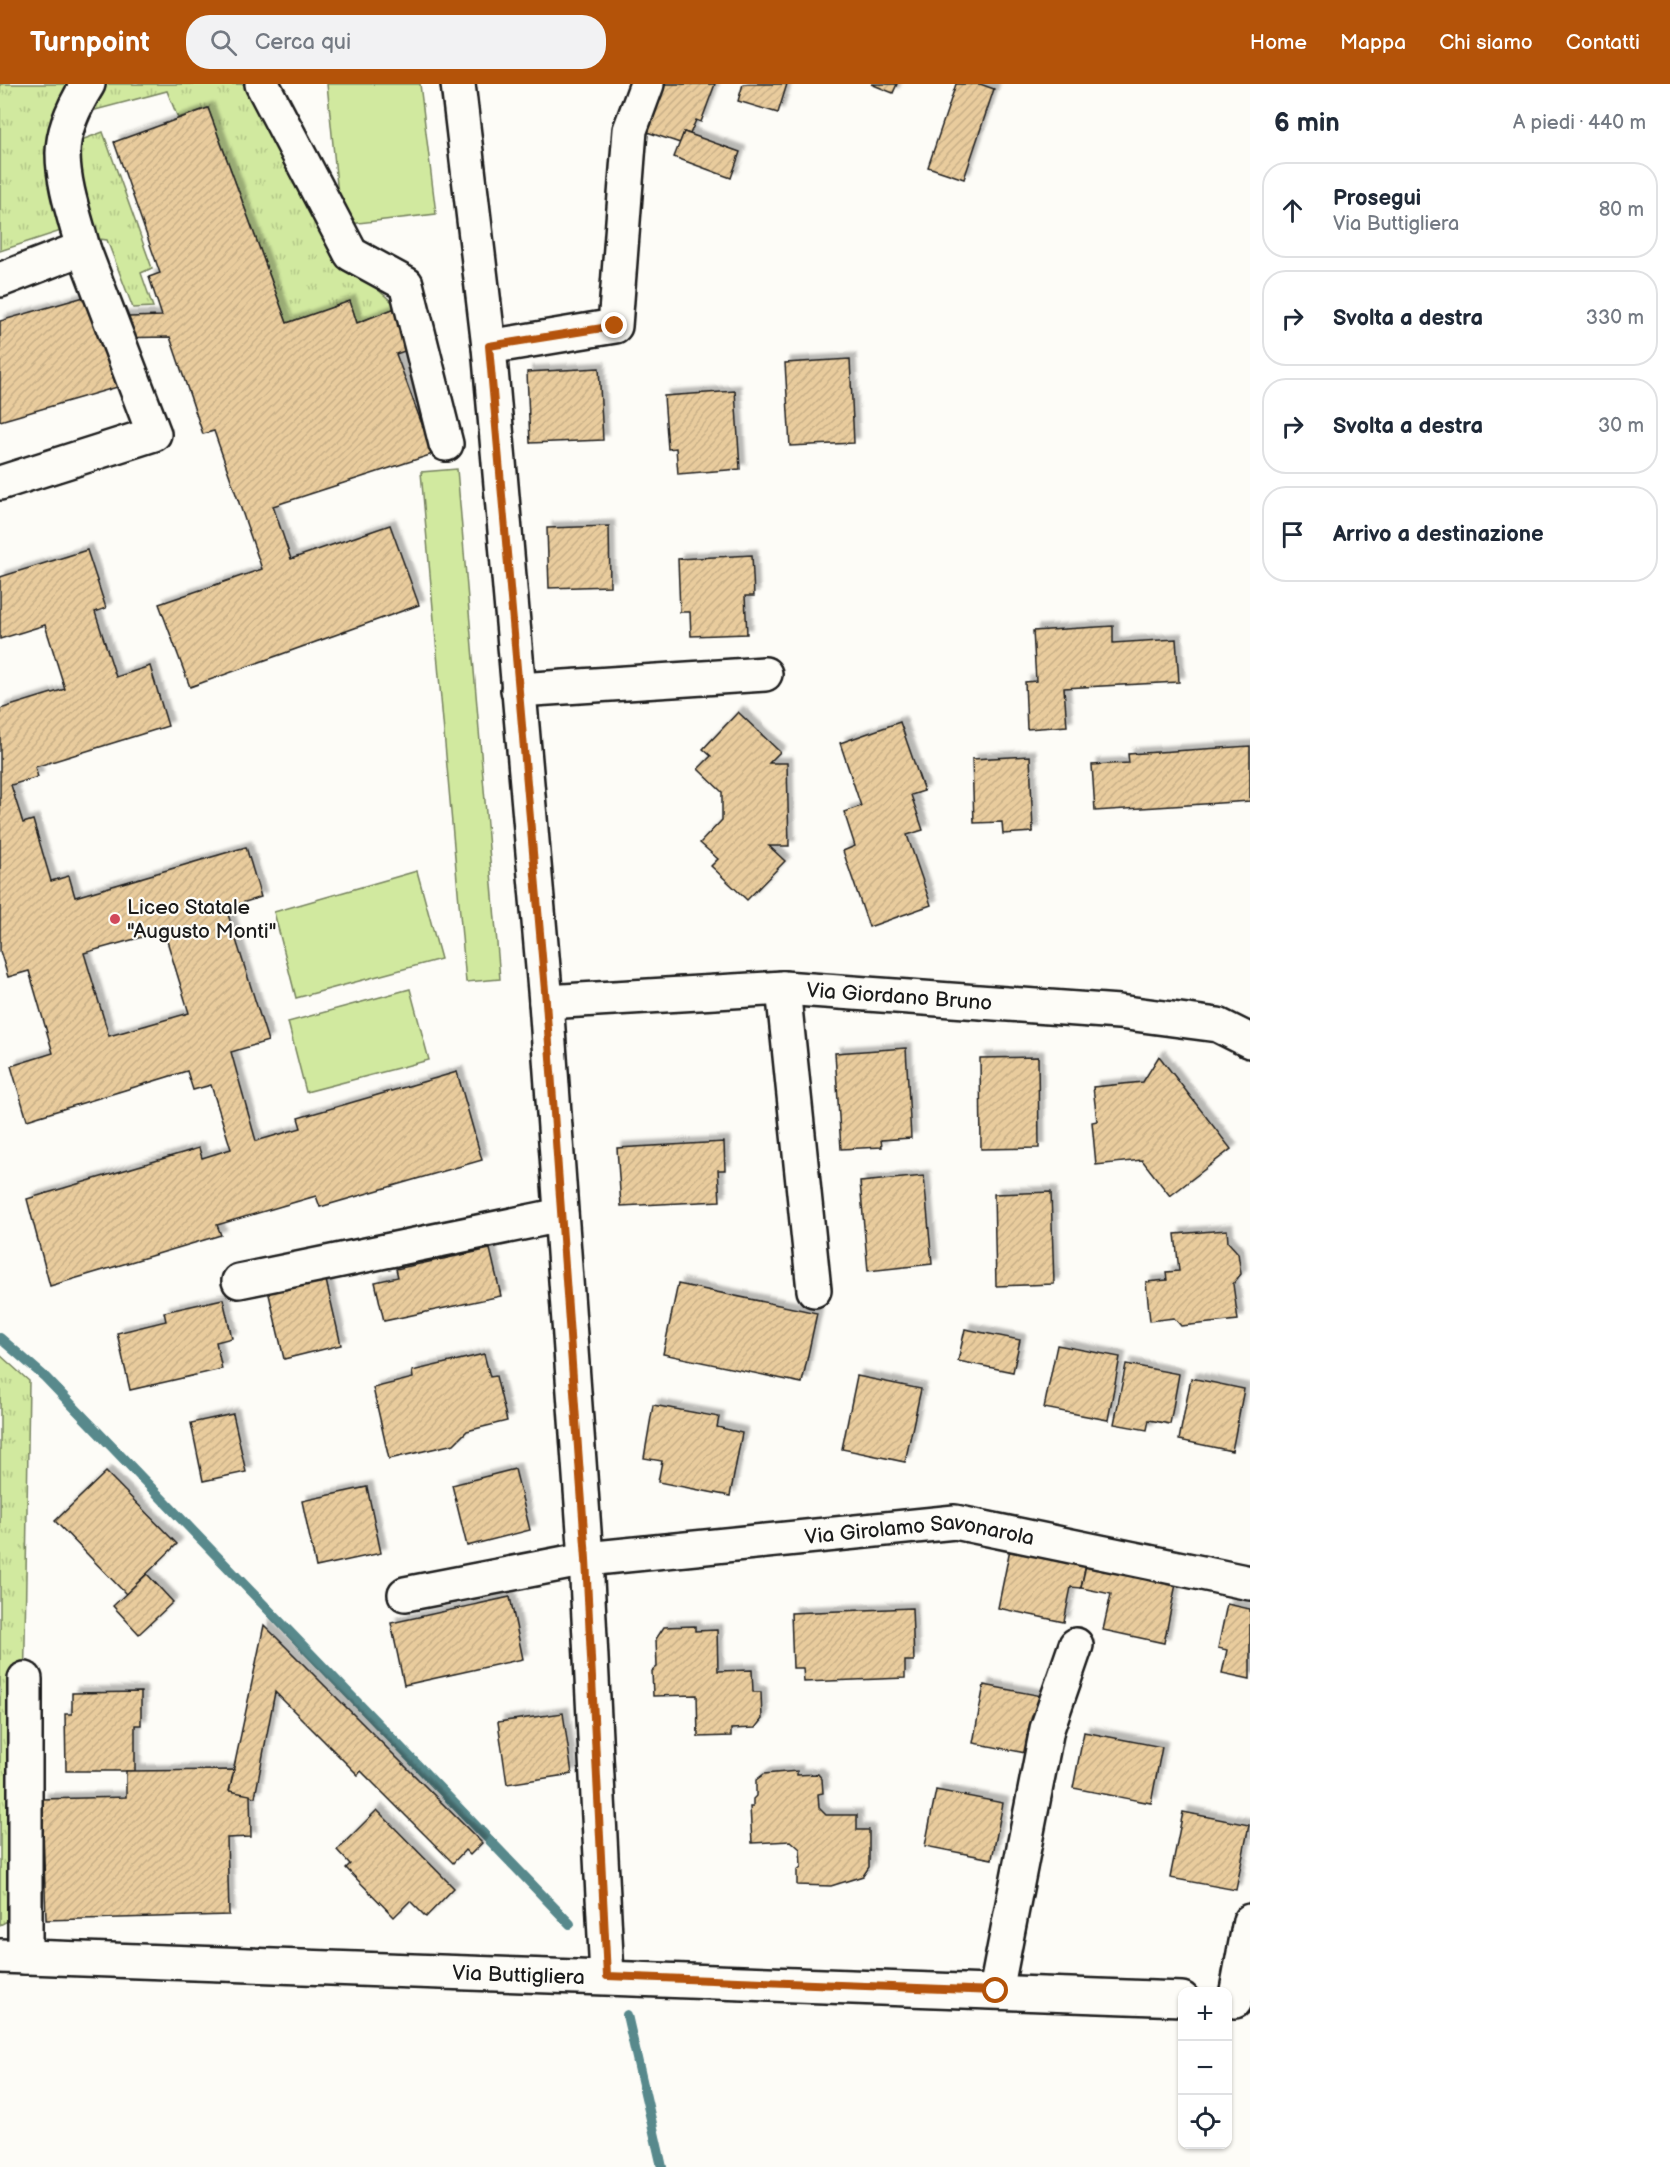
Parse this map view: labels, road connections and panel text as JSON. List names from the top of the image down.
{
  "streets": {
    "street": ["Via Giordano Bruno", "Via Girolamo Savonarola", "Via Buttigliera"]
  },
  "places": ["Liceo Statale \"Augusto Monti\""],
  "page": {
    "header": "Turnpoint",
    "search": "Cerca qui",
    "nav": [
      "Home",
      "Mappa",
      "Chi siamo",
      "Contatti"
    ],
    "heading": ["6 min", "A piedi · 440 m"],
    "list": [
      ["Prosegui", "Via Buttigliera", "80 m"],
      ["Svolta a destra", "330 m"],
      ["Svolta a destra", "30 m"],
      "Arrivo a destinazione"
    ],
    "map_buttons": ["+", "−"]
  }
}
